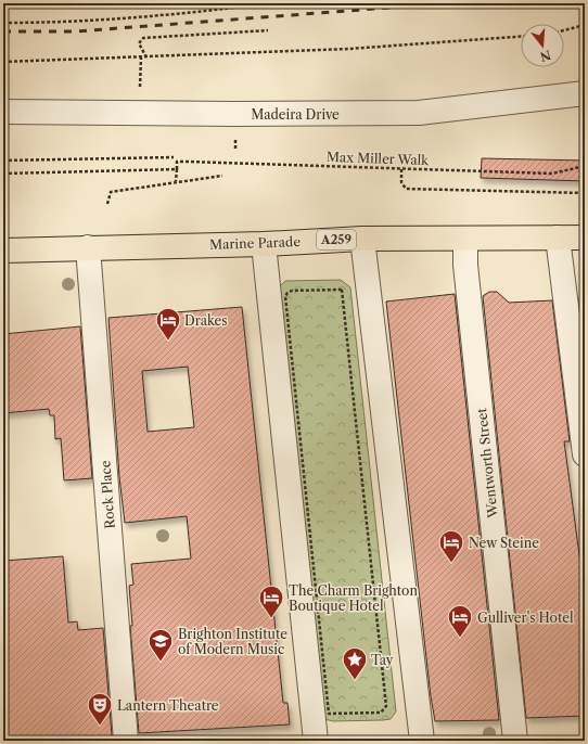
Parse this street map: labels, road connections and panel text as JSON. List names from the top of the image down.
{
  "streets": {
    "main road": ["A259", "Marine Parade"],
    "street": ["Madeira Drive", "Wentworth Street", "Rock Place"],
    "path": ["Max Miller Walk"]
  },
  "crossings": [
    ["Marine Parade", "Wentworth Street"],
    ["Marine Parade", "Rock Place"]
  ],
  "places": {
    "hotel": [
      "Drakes",
      "New Steine",
      "The Charm Brighton Boutique Hotel",
      "Gulliver's Hotel"
    ],
    "school or university": ["Brighton Institute of Modern Music"],
    "place": ["Tay"],
    "theatre": ["Lantern Theatre"]
  },
  "north": "bottom"
}
